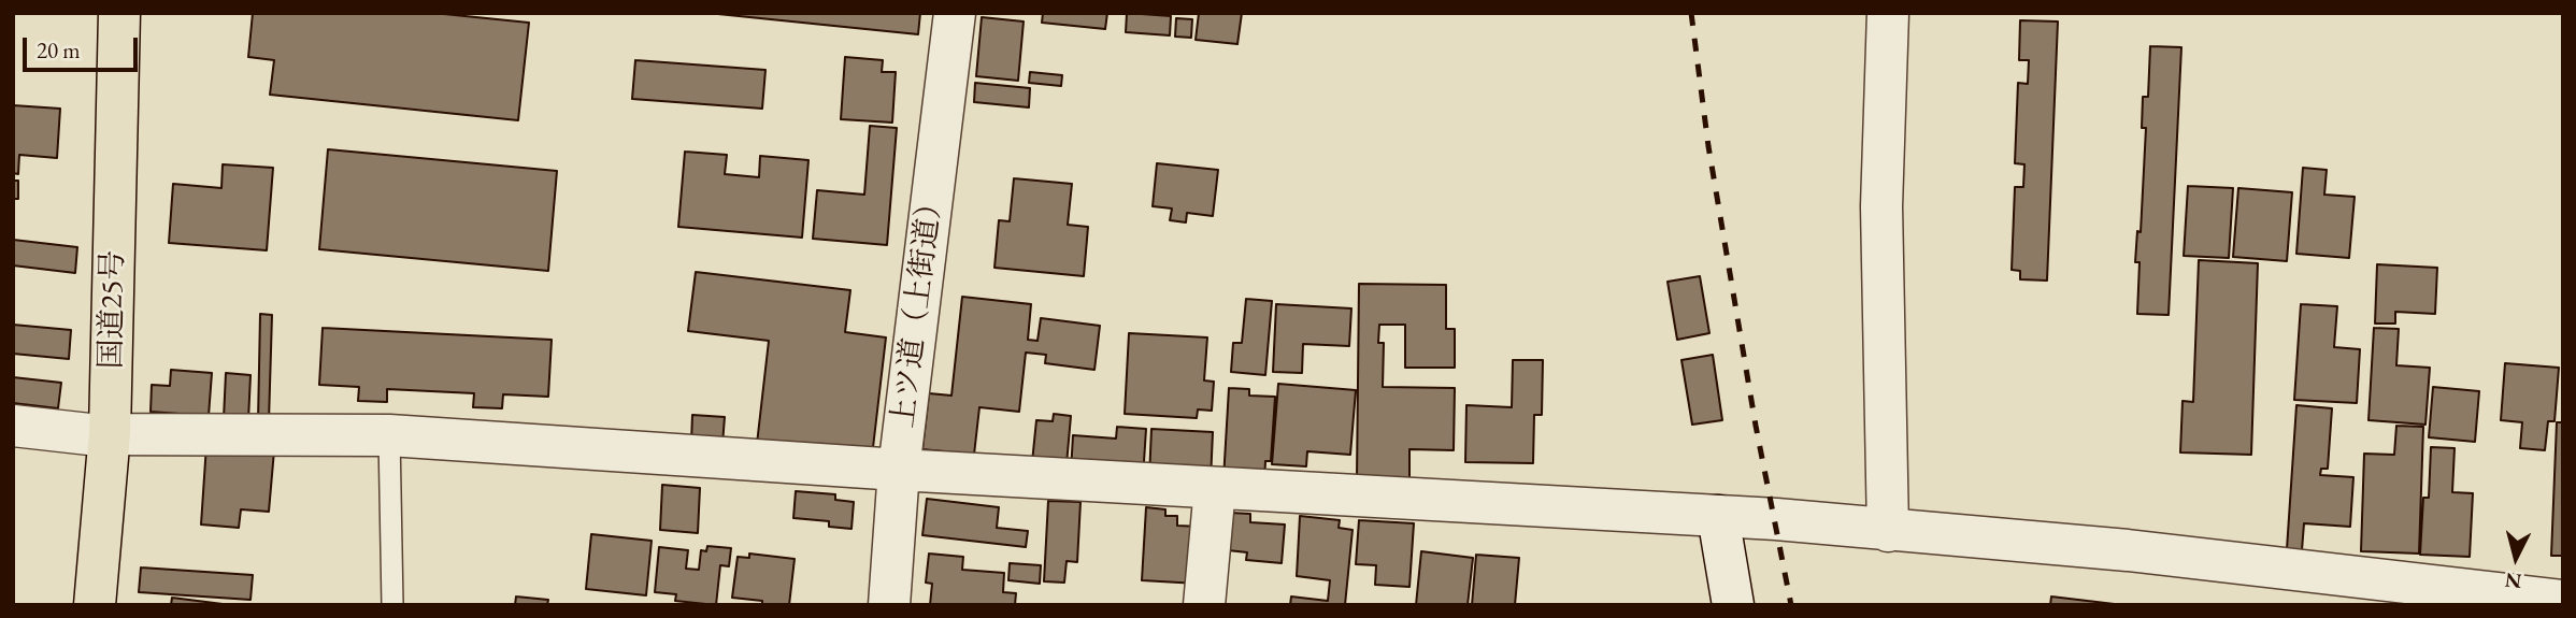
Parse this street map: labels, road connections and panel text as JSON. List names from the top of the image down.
{
  "streets": {
    "highway": ["国道25号"],
    "street": ["上ツ道（上街道）"]
  },
  "scale_bar": "20 m",
  "north": "bottom"
}
